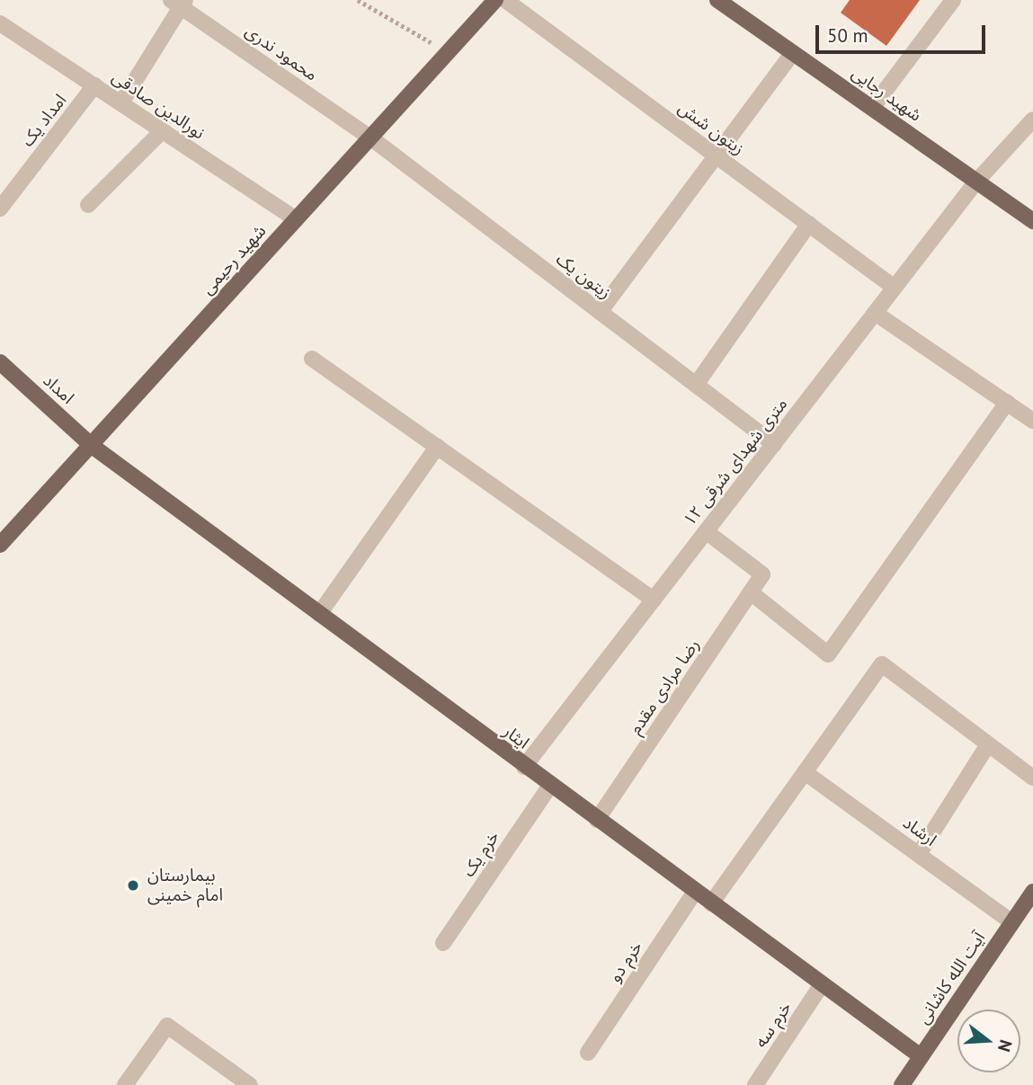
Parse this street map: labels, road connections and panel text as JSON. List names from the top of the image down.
{
  "streets": {
    "main road": [
      "شهید رجایی",
      "شهید رحیمی",
      "امداد",
      "ایثار",
      "آیت الله کاشانی"
    ],
    "street": [
      "محمود ندری",
      "نورالدین صادقی",
      "امداد یک",
      "زیتون شش",
      "زیتون یک",
      "۱۲ متری شهدای شرقی",
      "رضا مرادی مقدم",
      "ارشاد",
      "خرم یک",
      "خرم دو",
      "خرم سه"
    ]
  },
  "crossings": [
    ["محمود ندری", "شهید رحیمی"],
    ["محمود ندری", "زیتون یک"],
    ["شهید رجایی", "۱۲ متری شهدای شرقی"],
    ["نورالدین صادقی", "امداد یک"],
    ["نورالدین صادقی", "شهید رحیمی"],
    ["زیتون شش", "۱۲ متری شهدای شرقی"],
    ["شهید رحیمی", "زیتون یک"],
    ["شهید رحیمی", "امداد"],
    ["شهید رحیمی", "ایثار"],
    ["زیتون یک", "۱۲ متری شهدای شرقی"],
    ["امداد", "ایثار"],
    ["۱۲ متری شهدای شرقی", "رضا مرادی مقدم"],
    ["۱۲ متری شهدای شرقی", "ایثار"],
    ["رضا مرادی مقدم", "ایثار"],
    ["ایثار", "خرم یک"],
    ["ایثار", "خرم دو"],
    ["ایثار", "آیت الله کاشانی"],
    ["ایثار", "خرم سه"],
    ["ارشاد", "آیت الله کاشانی"]
  ],
  "places": ["بیمارستان امام خمینی"],
  "scale_bar": "50 m",
  "north": "right"
}
